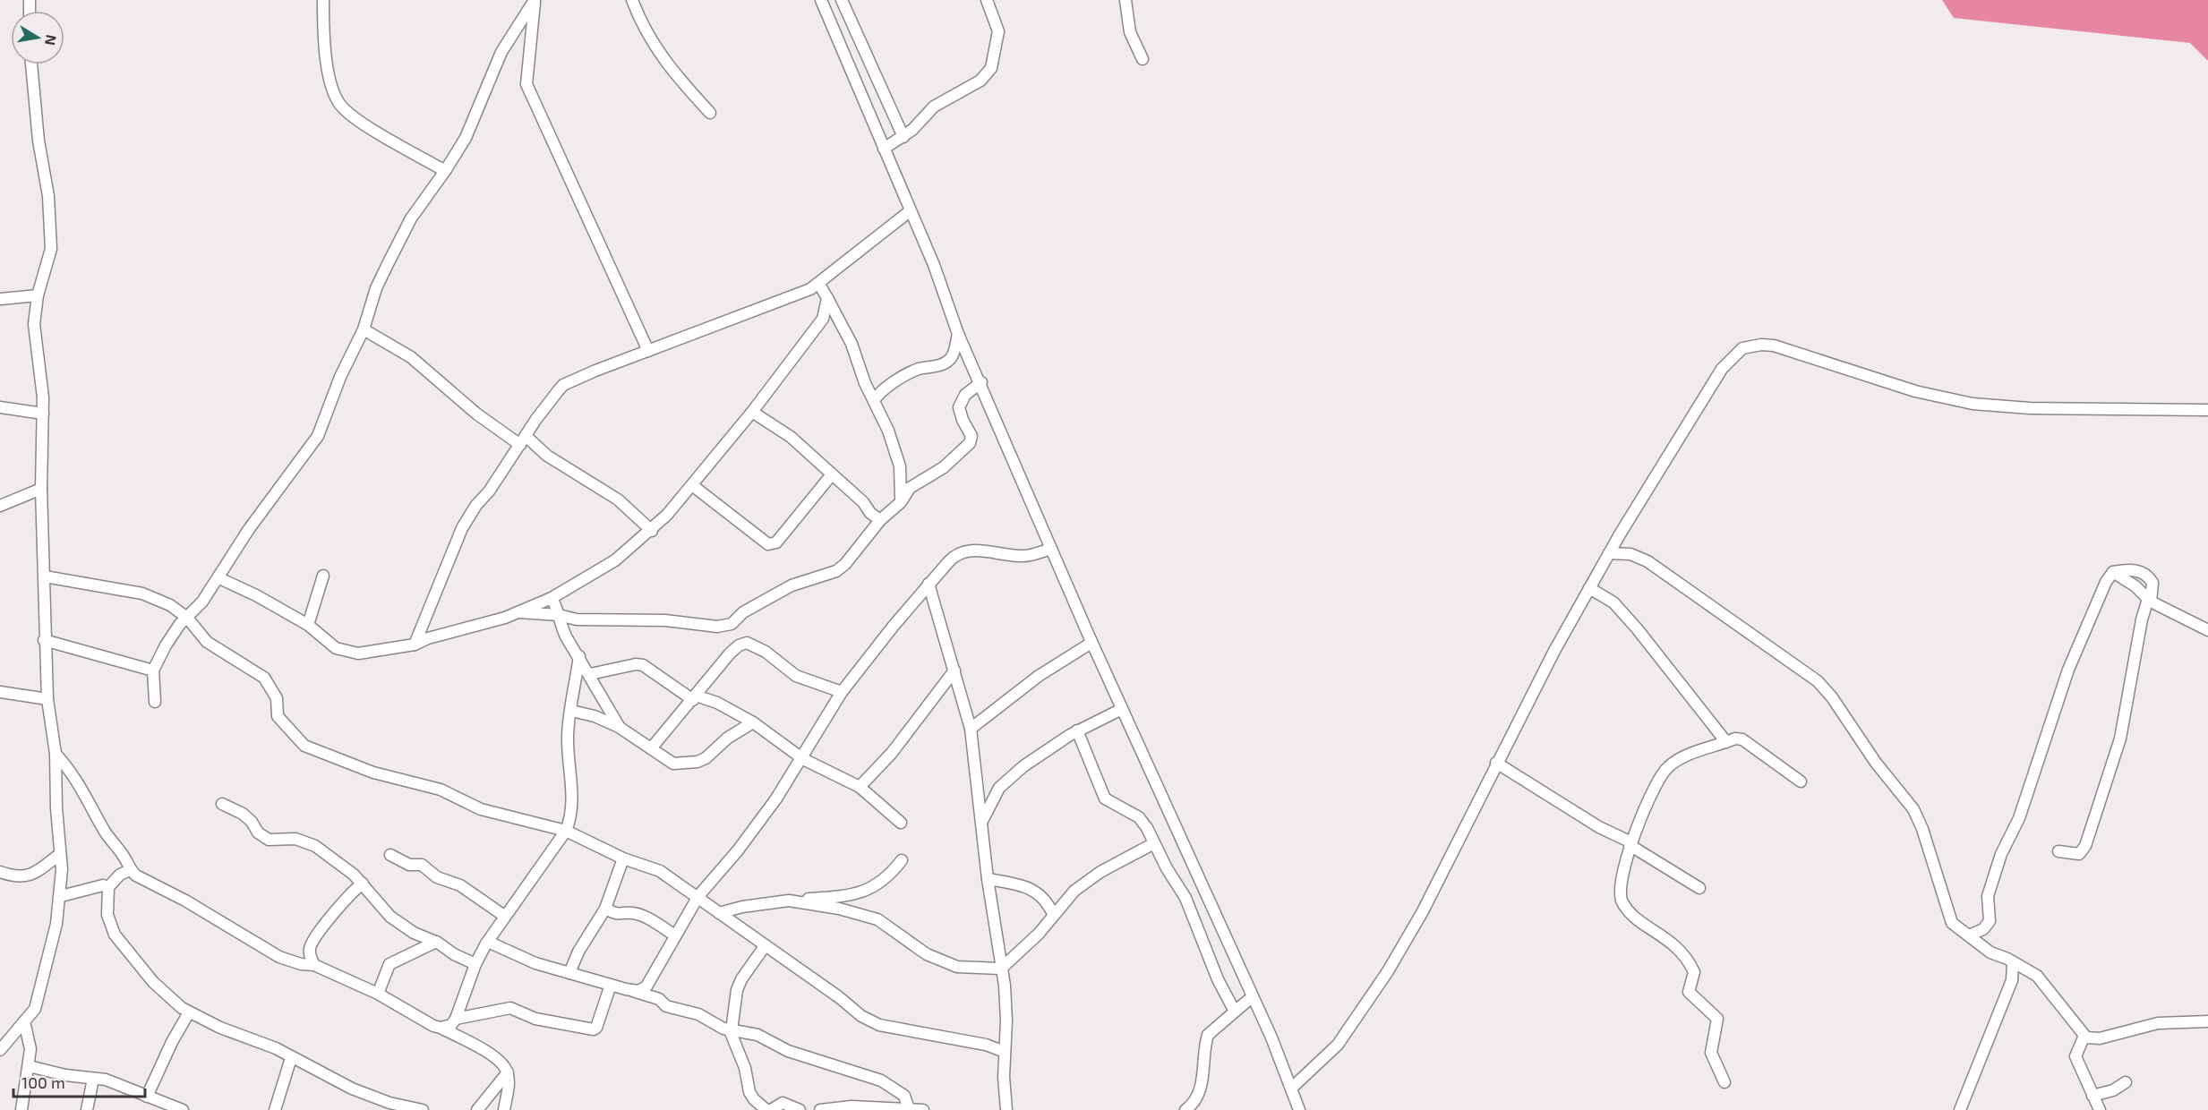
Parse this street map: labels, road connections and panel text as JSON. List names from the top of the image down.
{
  "scale_bar": "100 m",
  "north": "right"
}
